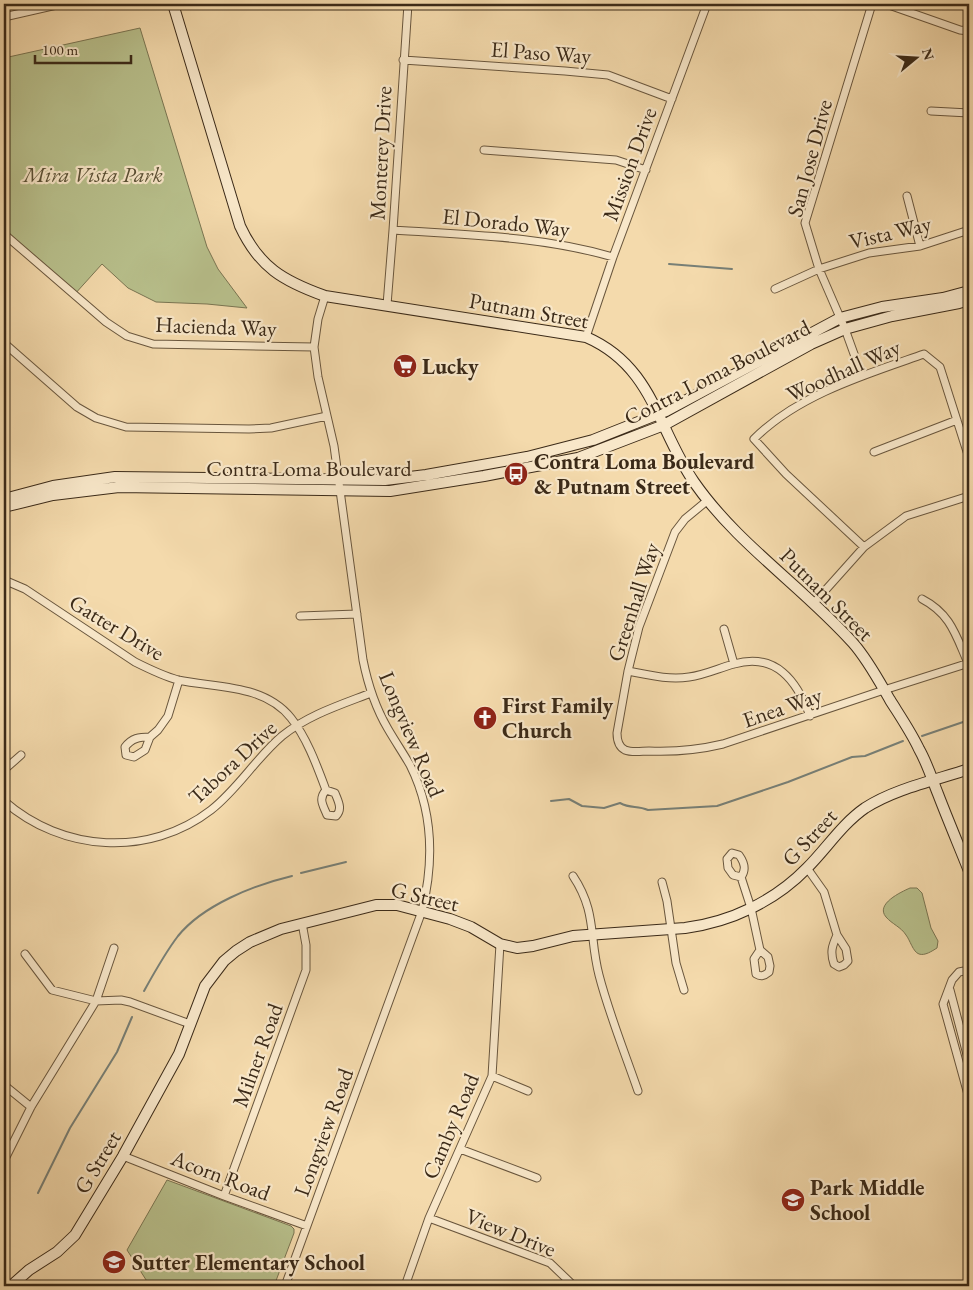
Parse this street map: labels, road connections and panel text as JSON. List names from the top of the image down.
{
  "streets": {
    "street": [
      "El Paso Way",
      "Monterey Drive",
      "San Jose Drive",
      "Mission Drive",
      "El Dorado Way",
      "Vista Way",
      "Putnam Street",
      "Hacienda Way",
      "Woodhall Way",
      "Contra Loma Boulevard",
      "Greenhall Way",
      "Gatter Drive",
      "Enea Way",
      "Longview Road",
      "Tabora Drive",
      "G Street",
      "Milner Road",
      "Camby Road",
      "Acorn Road",
      "View Drive"
    ]
  },
  "crossings": [
    ["El Paso Way", "Monterey Drive"],
    ["El Paso Way", "Mission Drive"],
    ["Monterey Drive", "El Dorado Way"],
    ["Monterey Drive", "Putnam Street"],
    ["San Jose Drive", "Vista Way"],
    ["San Jose Drive", "Woodhall Way"],
    ["San Jose Drive", "Contra Loma Boulevard"],
    ["Mission Drive", "El Dorado Way"],
    ["Mission Drive", "Putnam Street"],
    ["Putnam Street", "Contra Loma Boulevard"],
    ["Putnam Street", "Greenhall Way"],
    ["Putnam Street", "Enea Way"],
    ["Putnam Street", "Longview Road"],
    ["Putnam Street", "G Street"],
    ["Hacienda Way", "Longview Road"],
    ["Contra Loma Boulevard", "Longview Road"],
    ["Greenhall Way", "Enea Way"],
    ["Gatter Drive", "Tabora Drive"],
    ["Longview Road", "Tabora Drive"],
    ["Longview Road", "G Street"],
    ["Longview Road", "Acorn Road"],
    ["G Street", "Milner Road"],
    ["G Street", "Camby Road"],
    ["G Street", "Acorn Road"],
    ["Milner Road", "Acorn Road"],
    ["Camby Road", "View Drive"]
  ],
  "parks": ["Mira Vista Park"],
  "places": {
    "supermarket": ["Lucky"],
    "bus stop": ["Contra Loma Boulevard & Putnam Street"],
    "church": ["First Family Church"],
    "school or university": ["Park Middle School", "Sutter Elementary School"]
  },
  "scale_bar": "100 m",
  "north": "right"
}
